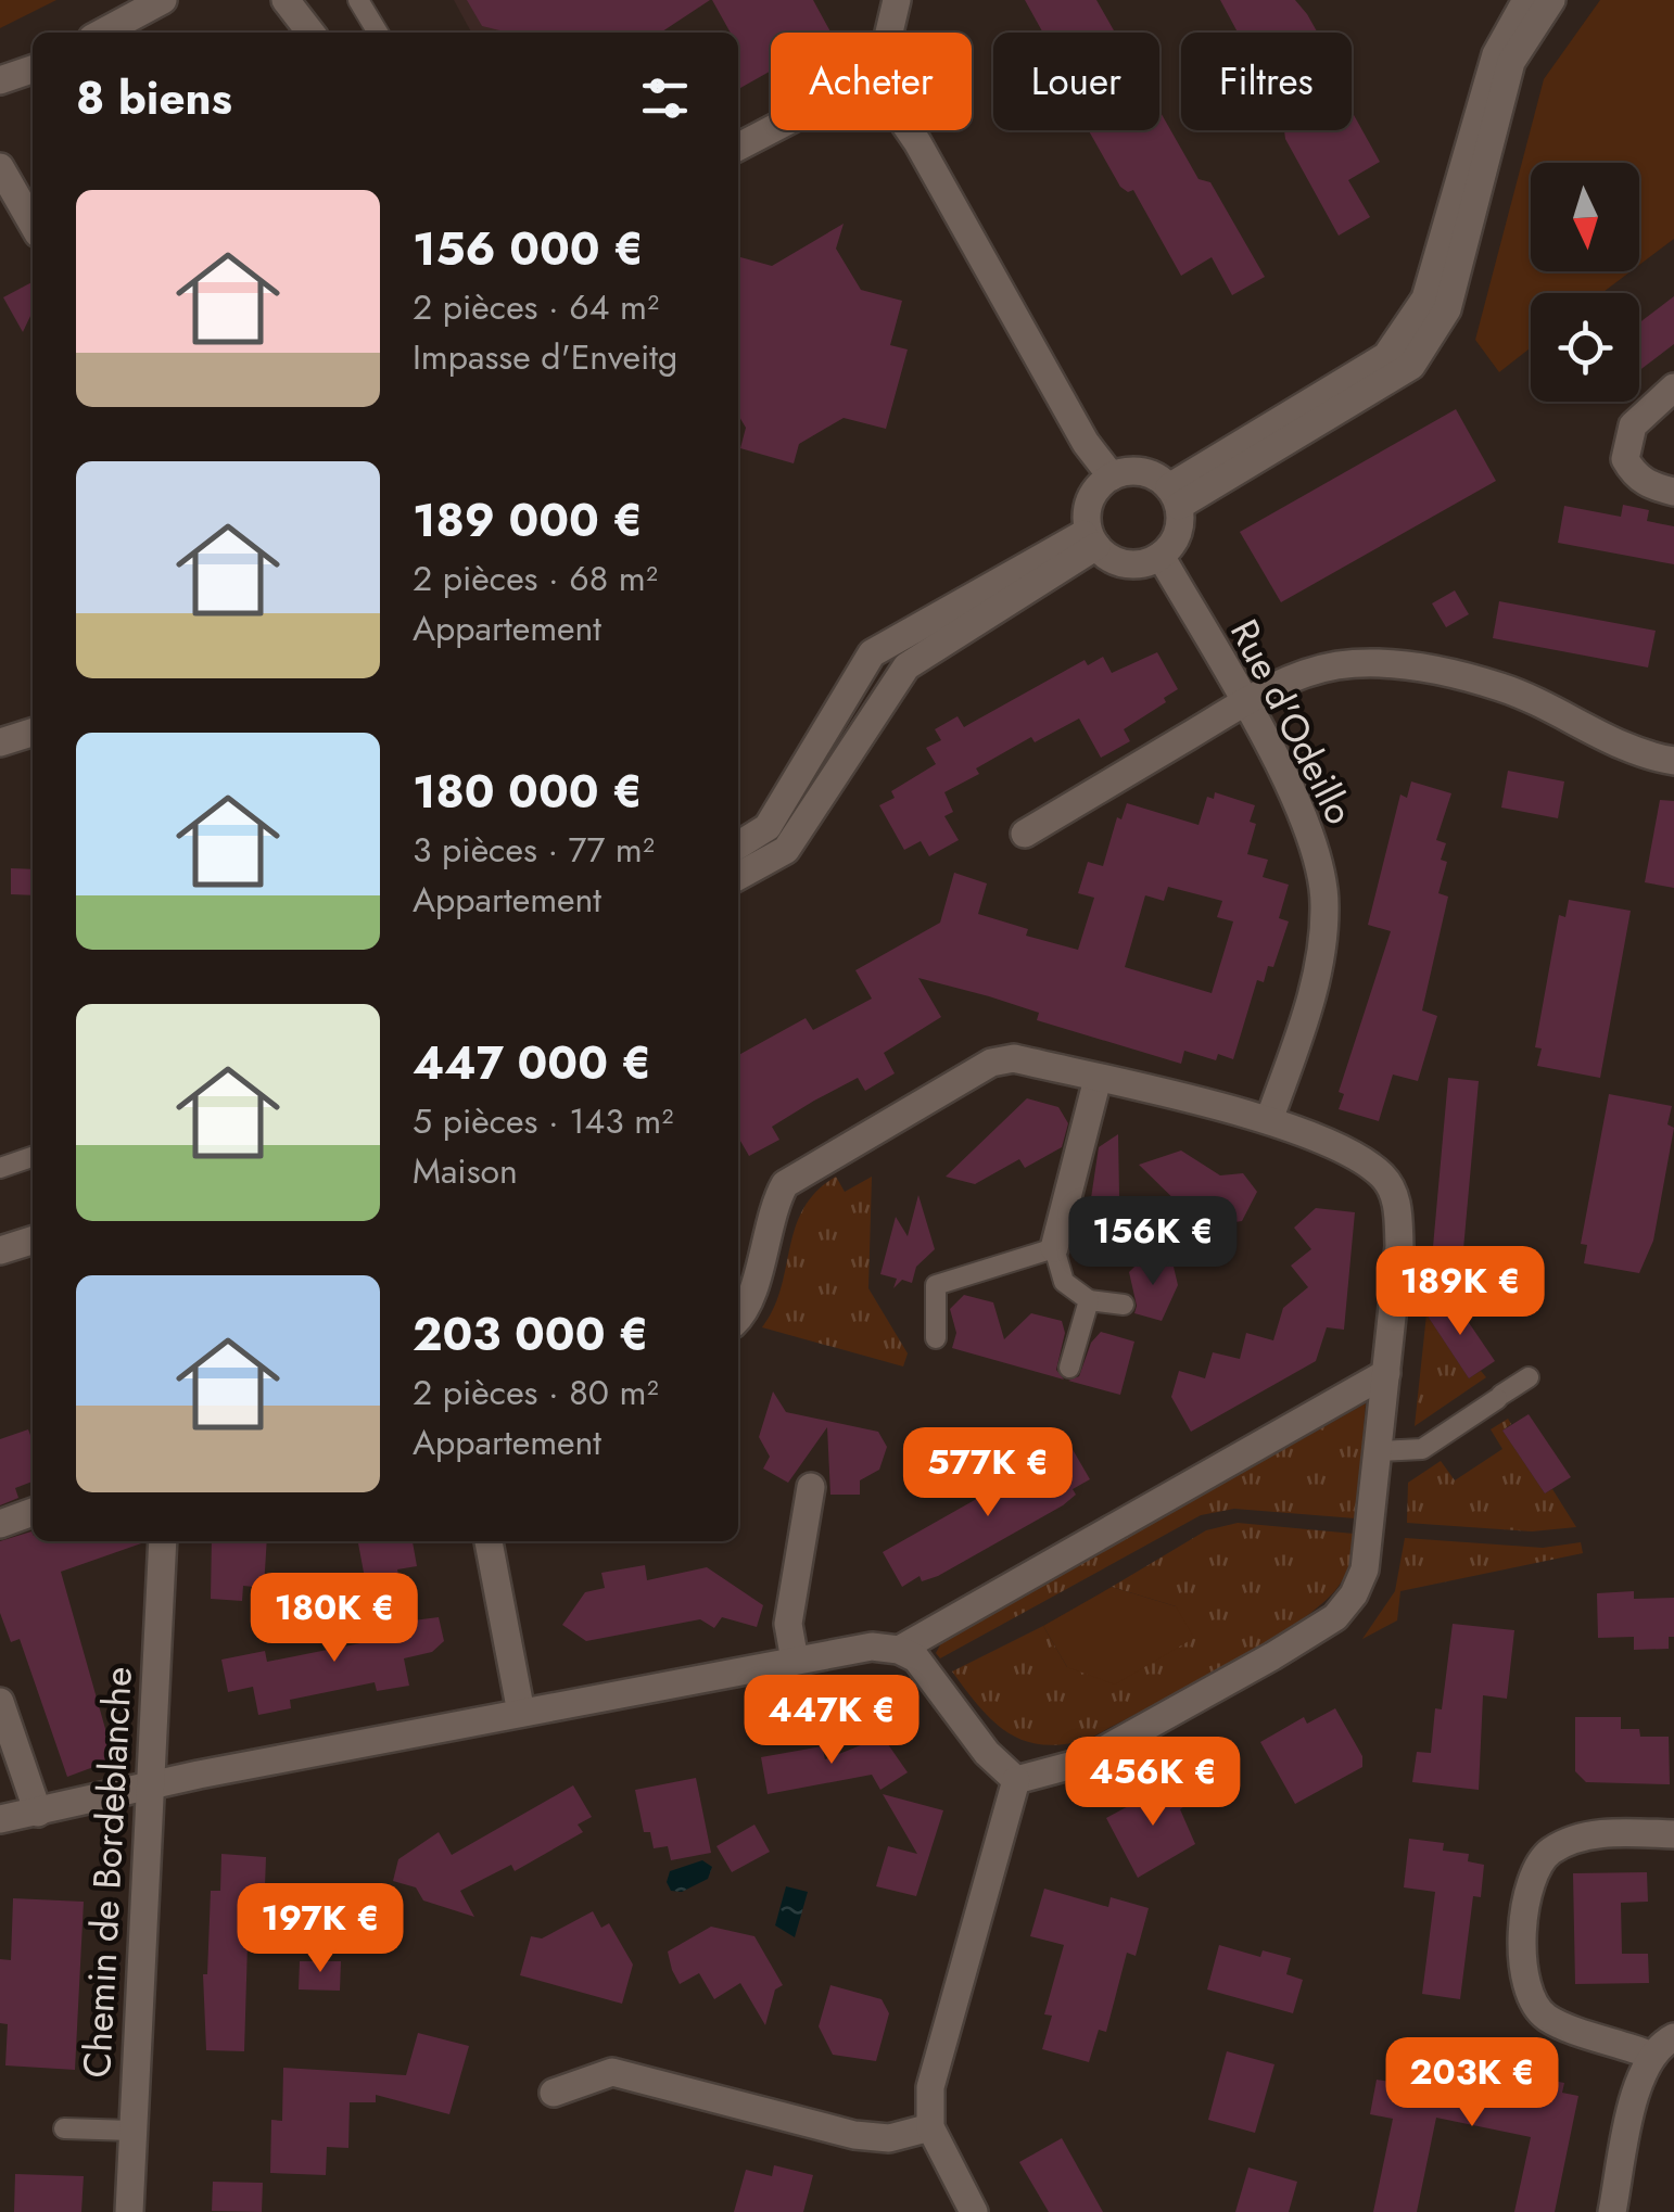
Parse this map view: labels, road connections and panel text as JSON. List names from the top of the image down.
{
  "streets": {
    "street": ["Rue d'Odeillo", "Chemin de Bordeblanche"]
  },
  "north": "bottom",
  "page": {
    "chip": ["Acheter", "Louer", "Filtres"],
    "heading": "8 biens",
    "list": [
      {
        "name": "156 000 €",
        "note": "2 pièces · 64 m² · Impasse d'Enveitg"
      },
      {
        "name": "189 000 €",
        "note": "2 pièces · 68 m² · Appartement"
      },
      {
        "name": "180 000 €",
        "note": "3 pièces · 77 m² · Appartement"
      },
      {
        "name": "447 000 €",
        "note": "5 pièces · 143 m² · Maison"
      },
      {
        "name": "203 000 €",
        "note": "2 pièces · 80 m² · Appartement"
      }
    ],
    "price": [
      "156K €",
      "189K €",
      "577K €",
      "180K €",
      "447K €",
      "456K €",
      "197K €",
      "203K €"
    ]
  }
}
